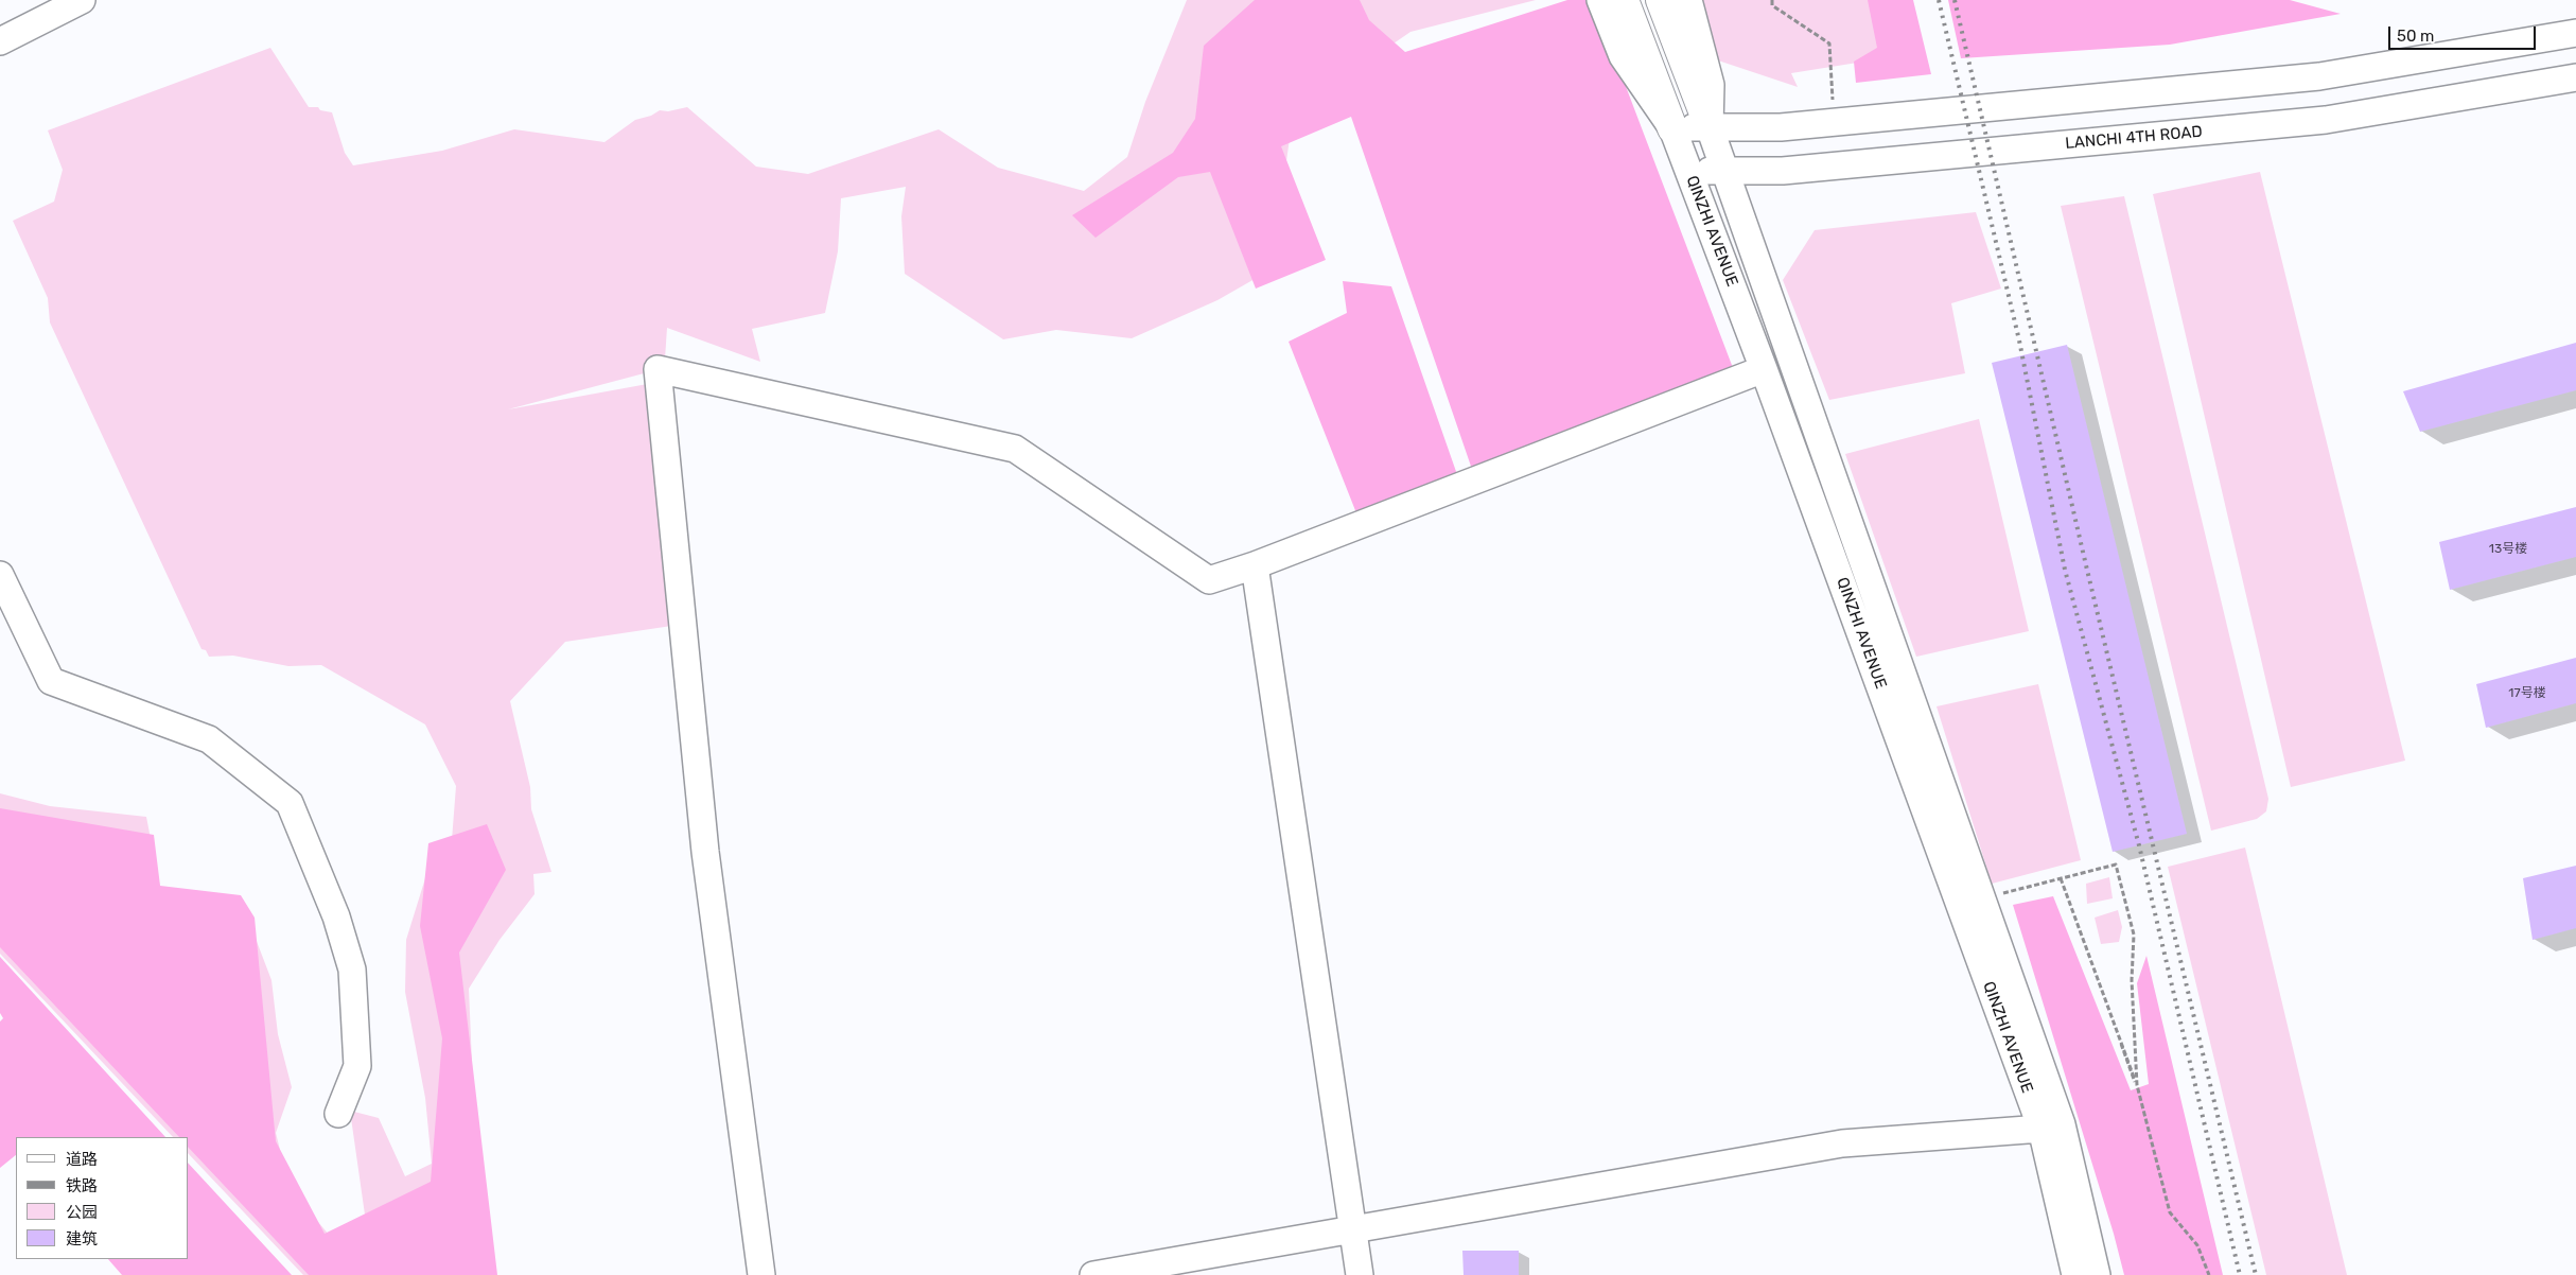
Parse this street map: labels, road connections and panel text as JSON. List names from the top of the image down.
{
  "streets": {
    "main road": ["QINZHI AVENUE"],
    "street": ["LANCHI 4TH ROAD"]
  },
  "crossings": [
    ["LANCHI 4TH ROAD", "QINZHI AVENUE"]
  ],
  "house_numbers": ["13号楼", "17号楼"],
  "legend": [
    "道路",
    "铁路",
    "公园",
    "建筑"
  ],
  "scale_bar": "50 m"
}
